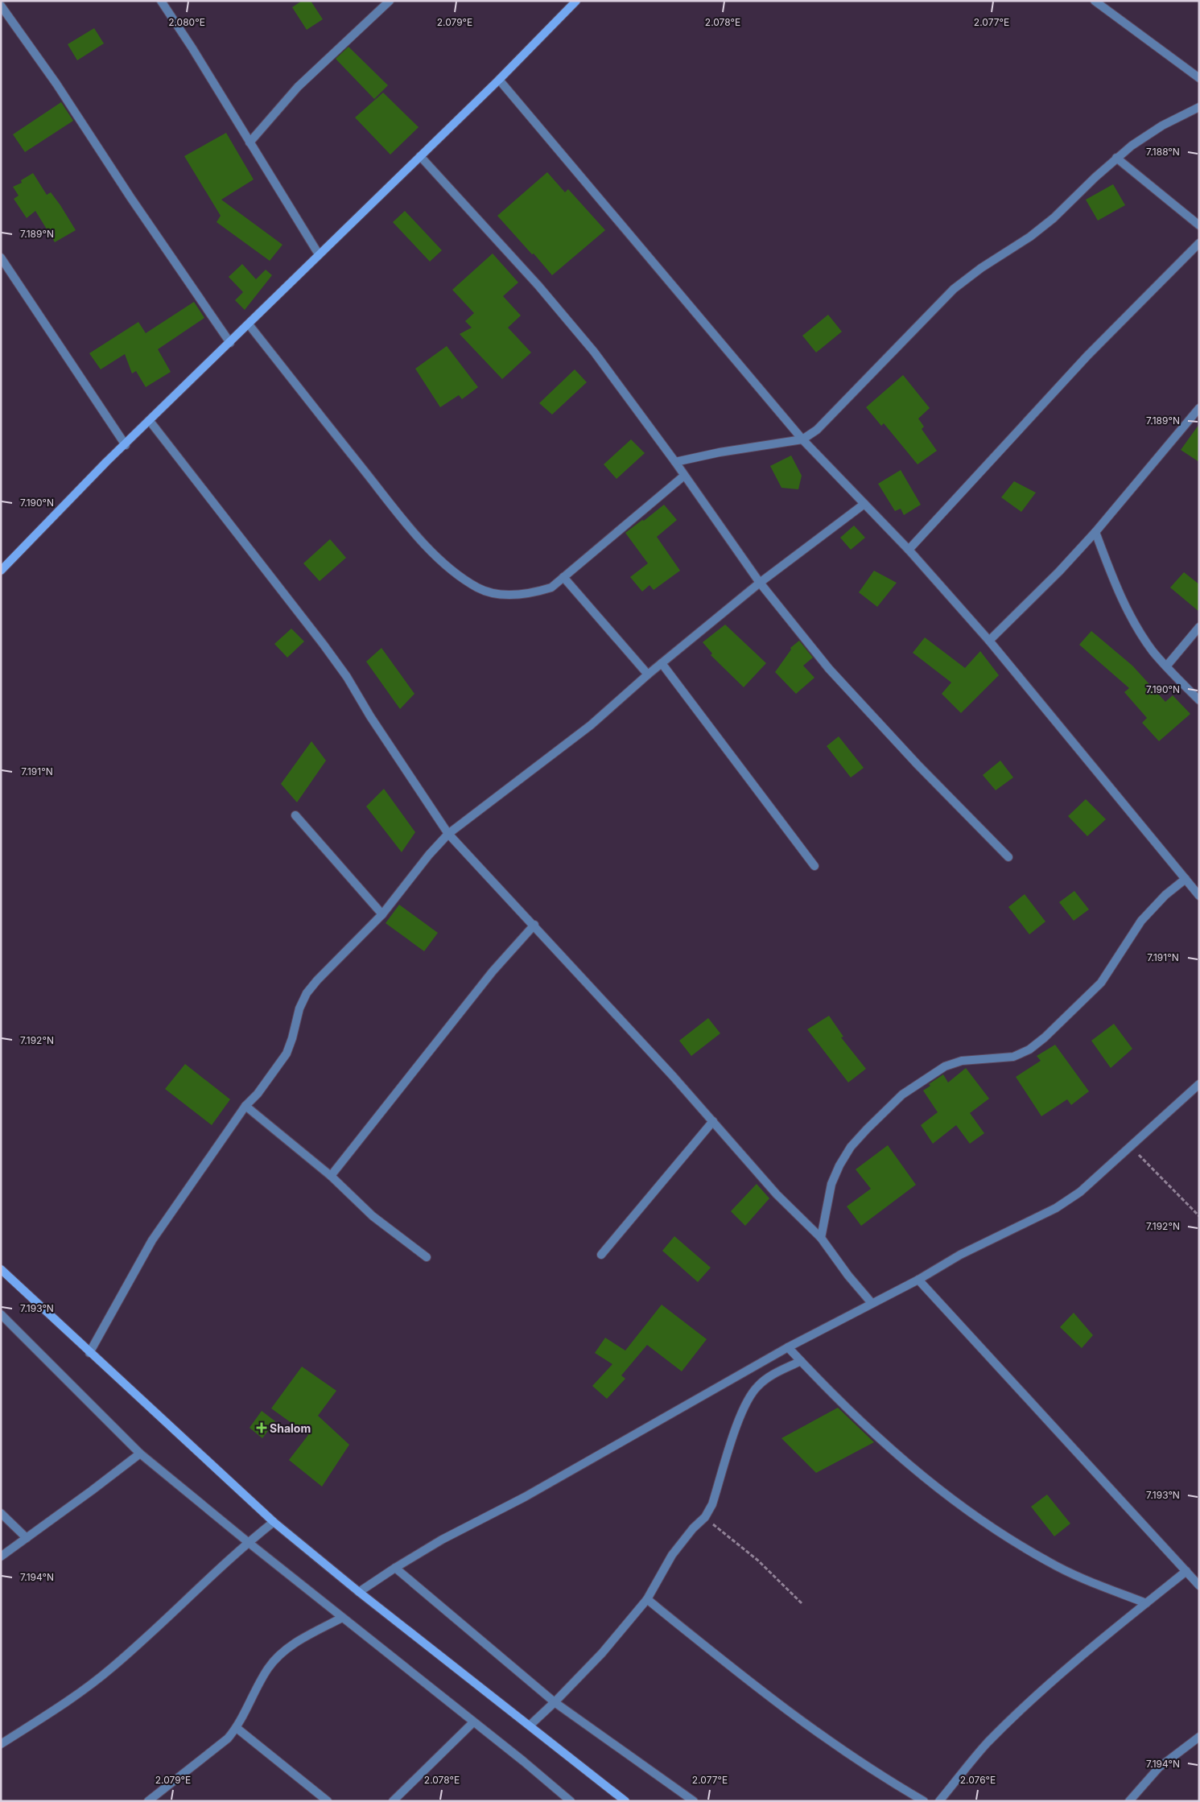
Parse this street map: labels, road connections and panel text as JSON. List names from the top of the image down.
{
  "places": {
    "health": ["Shalom"]
  },
  "coordinates": [
    "2.080°E",
    "2.079°E",
    "2.078°E",
    "2.077°E",
    "7.188°N",
    "7.189°N",
    "7.190°N",
    "7.191°N",
    "7.192°N",
    "7.193°N",
    "7.194°N",
    "2.076°E"
  ]
}
